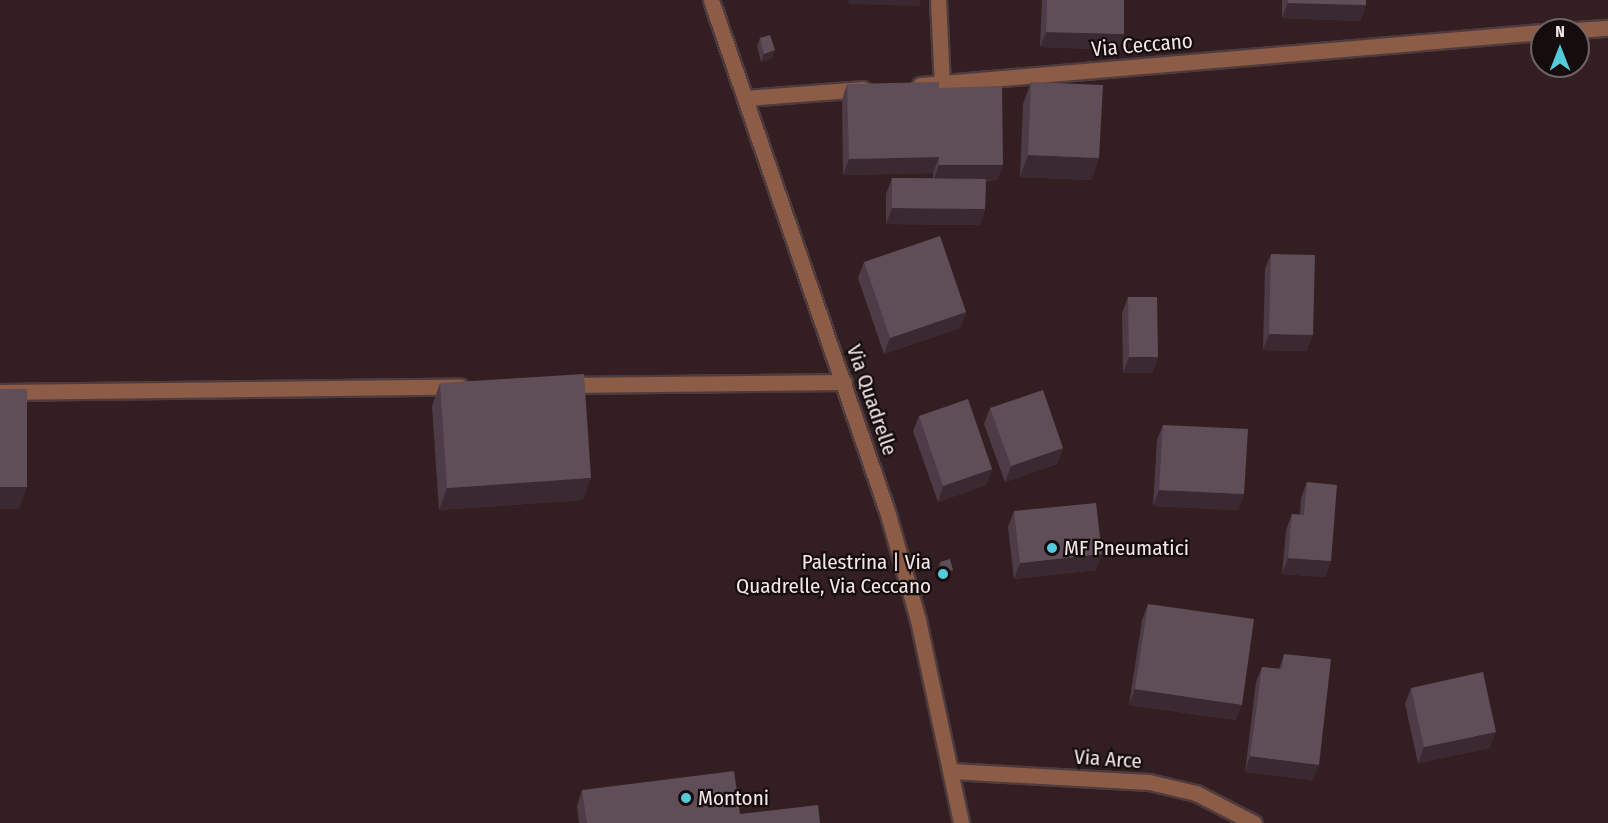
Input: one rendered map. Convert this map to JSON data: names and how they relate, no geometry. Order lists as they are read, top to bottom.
{
  "streets": {
    "street": ["Via Ceccano", "Via Quadrelle", "Via Arce"]
  },
  "crossings": [
    ["Via Quadrelle", "Via Arce"]
  ],
  "places": ["MF Pneumatici", "Palestrina | Via Quadrelle, Via Ceccano", "Montoni"],
  "north": "top"
}
